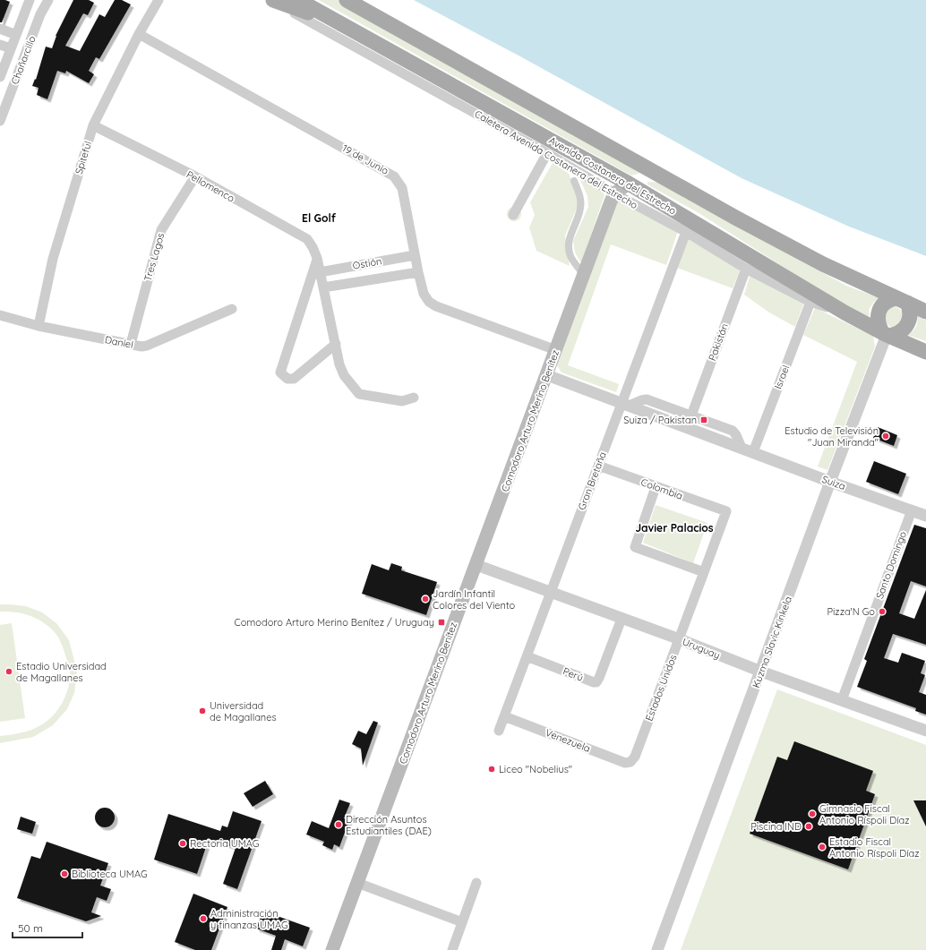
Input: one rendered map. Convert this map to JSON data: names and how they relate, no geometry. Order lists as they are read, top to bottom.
{
  "streets": {
    "main road": ["Avenida Costanera del Estrecho", "Comodoro Arturo Merino Benítez"],
    "street": [
      "Chañarcillo",
      "Spiteful",
      "19 de Junio",
      "Caletera Avenida Costanera del Estrecho",
      "Pellomenco",
      "Tres Lagos",
      "Ostión",
      "Daniel",
      "Pakistán",
      "Israel",
      "Gran Bretaña",
      "Suiza",
      "Colombia",
      "Santo Domingo",
      "Kuzma Slavic Kinkela",
      "Uruguay",
      "Perú",
      "Estados Unidos",
      "Venezuela"
    ]
  },
  "crossings": [
    ["Spiteful", "19 de Junio"],
    ["Spiteful", "Pellomenco"],
    ["Spiteful", "Daniel"],
    ["19 de Junio", "Ostión"],
    ["19 de Junio", "Comodoro Arturo Merino Benítez"],
    ["Caletera Avenida Costanera del Estrecho", "Avenida Costanera del Estrecho"],
    ["Caletera Avenida Costanera del Estrecho", "Pakistán"],
    ["Caletera Avenida Costanera del Estrecho", "Israel"],
    ["Caletera Avenida Costanera del Estrecho", "Comodoro Arturo Merino Benítez"],
    ["Caletera Avenida Costanera del Estrecho", "Gran Bretaña"],
    ["Avenida Costanera del Estrecho", "Kuzma Slavic Kinkela"],
    ["Pellomenco", "Tres Lagos"],
    ["Pellomenco", "Ostión"],
    ["Tres Lagos", "Daniel"],
    ["Israel", "Suiza"],
    ["Comodoro Arturo Merino Benítez", "Suiza"],
    ["Comodoro Arturo Merino Benítez", "Uruguay"],
    ["Gran Bretaña", "Suiza"],
    ["Gran Bretaña", "Colombia"],
    ["Gran Bretaña", "Uruguay"],
    ["Gran Bretaña", "Perú"],
    ["Gran Bretaña", "Venezuela"],
    ["Suiza", "Santo Domingo"],
    ["Suiza", "Kuzma Slavic Kinkela"],
    ["Colombia", "Estados Unidos"],
    ["Santo Domingo", "Uruguay"],
    ["Kuzma Slavic Kinkela", "Uruguay"],
    ["Uruguay", "Perú"],
    ["Uruguay", "Estados Unidos"],
    ["Estados Unidos", "Venezuela"]
  ],
  "districts": ["El Golf", "Javier Palacios"],
  "places": {
    "transit": ["Suiza / Pakistan", "Comodoro Arturo Merino Benítez / Uruguay"],
    "other": [
      "Estudio de Televisión \"Juan Miranda\"",
      "Jardín Infantil Colores del Viento",
      "Pizza'N Go",
      "Estadio Universidad de Magallanes",
      "Universidad de Magallanes",
      "Liceo \"Nobelius\"",
      "Gimnasio Fiscal Antonio Ríspoli Díaz",
      "Dirección Asuntos Estudiantiles (DAE)",
      "Piscina IND",
      "Rectoria UMAG",
      "Estadio Fiscal Antonio Ríspoli Díaz",
      "Biblioteca UMAG",
      "Administración y finanzas UMAG"
    ]
  },
  "scale_bar": "50 m"
}
